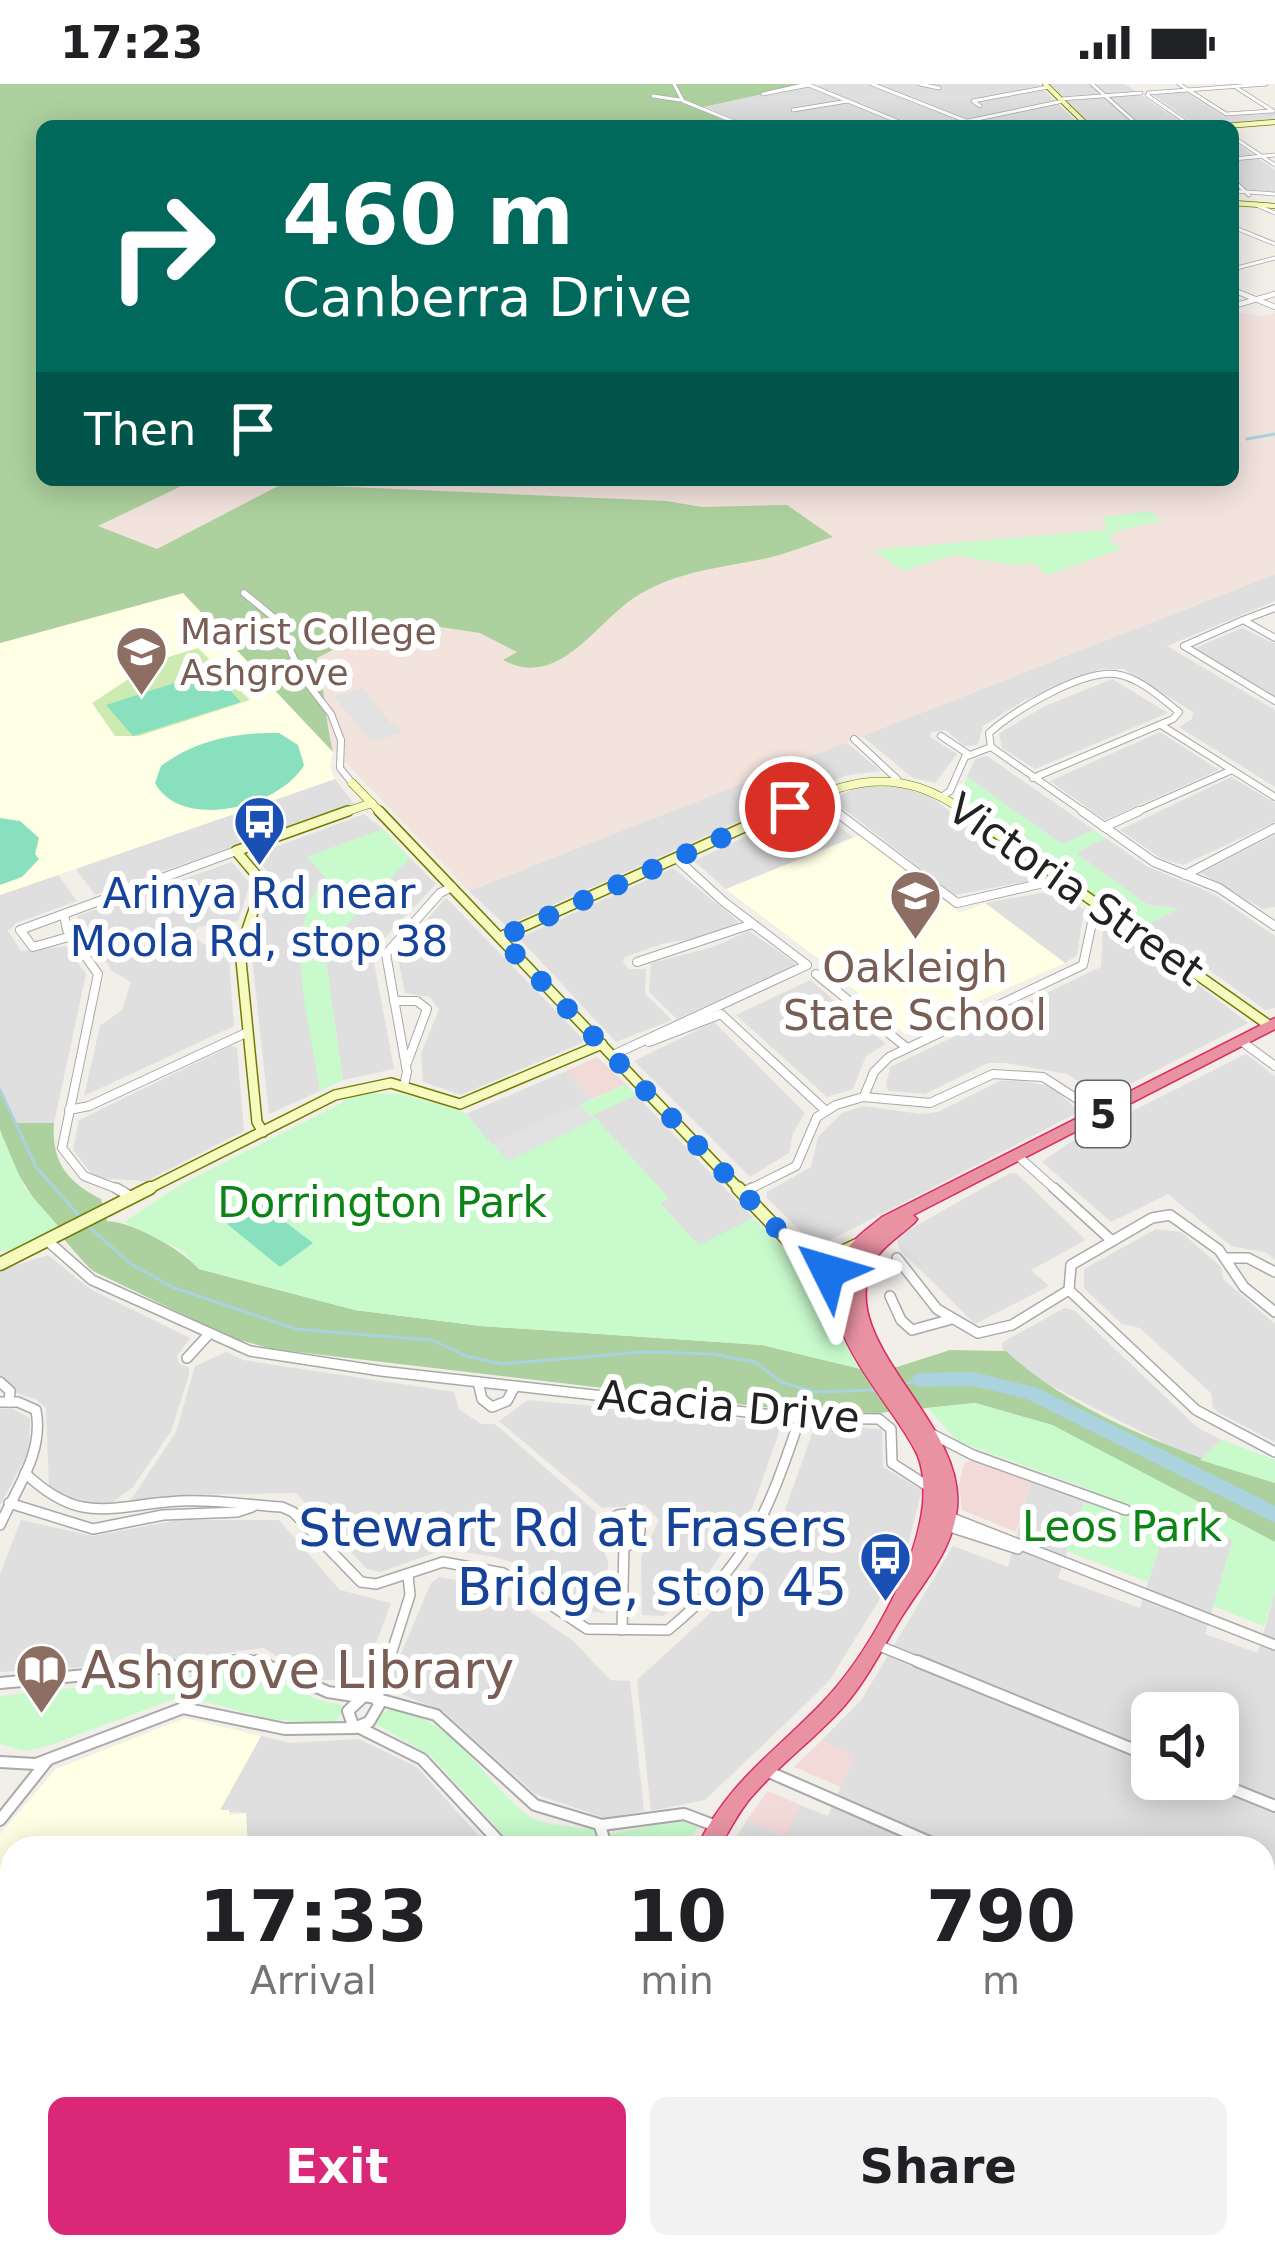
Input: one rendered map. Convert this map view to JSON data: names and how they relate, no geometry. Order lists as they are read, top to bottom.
{
  "streets": {
    "highway": ["5"],
    "street": ["Victoria Street", "Acacia Drive"]
  },
  "crossings": [
    ["Victoria Street", "5"],
    ["5", "Acacia Drive"]
  ],
  "parks": ["Dorrington Park", "Leos Park"],
  "places": {
    "school or university": ["Marist College Ashgrove", "Oakleigh State School"],
    "bus stop": ["Arinya Rd near Moola Rd, stop 38", "Stewart Rd at Frasers Bridge, stop 45"],
    "library": ["Ashgrove Library"]
  },
  "page": {
    "status": "17:23",
    "turn": ["460 m", "Canberra Drive"],
    "then": "Then",
    "eta": [
      "17:33",
      "Arrival",
      "10",
      "min",
      "790",
      "m"
    ],
    "buttons": ["Exit", "Share"]
  }
}
